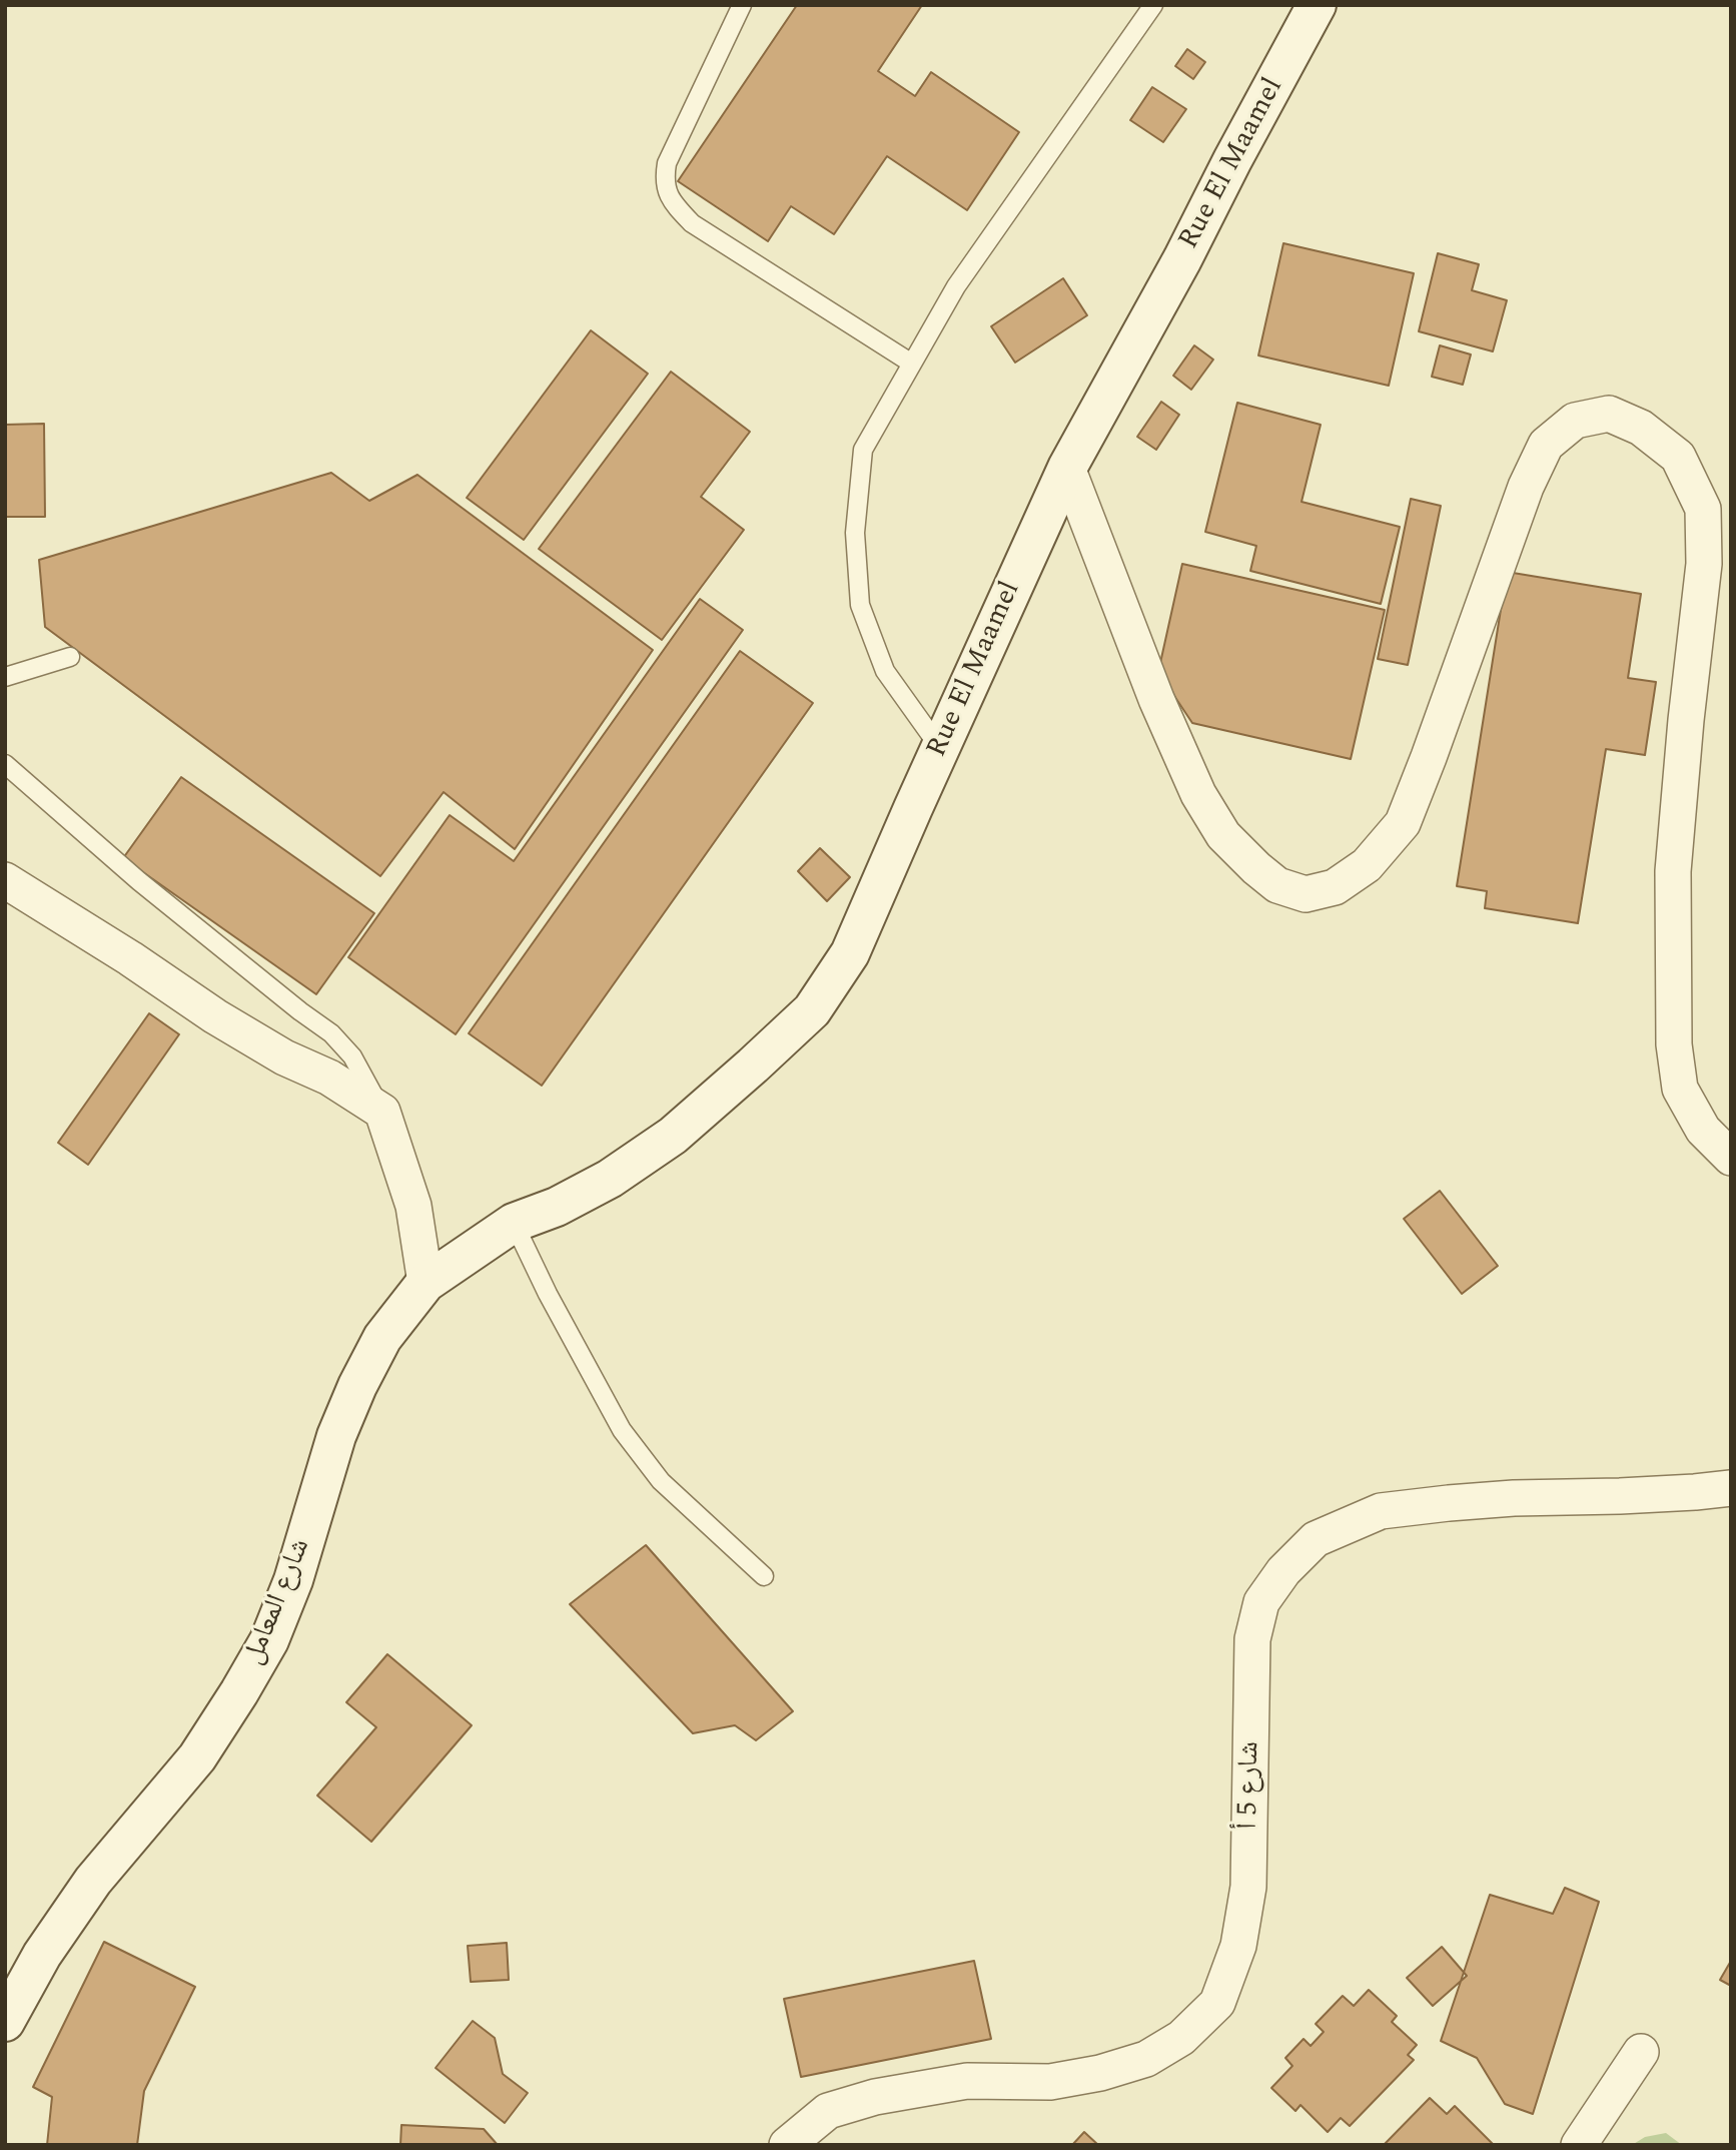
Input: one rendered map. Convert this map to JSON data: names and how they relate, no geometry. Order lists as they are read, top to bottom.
{
  "streets": {
    "street": ["Rue El Maamel", "شارع المعامل", "شارع 5 أ"]
  },
  "crossings": [
    ["Rue El Maamel", "شارع المعامل"]
  ]
}
